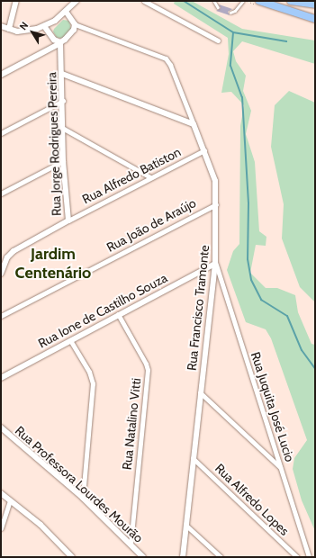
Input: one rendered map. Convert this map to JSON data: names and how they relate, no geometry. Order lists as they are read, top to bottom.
{
  "streets": {
    "street": [
      "Rua Jorge Rodrigues Pereira",
      "Rua Alfredo Batiston",
      "Rua João de Araújo",
      "Rua Francisco Tramonte",
      "Rua Ione de Castilho Souza",
      "Rua Juquita José Lucio",
      "Rua Natalino Vitti",
      "Rua Professora Lourdes Mourão",
      "Rua Alfredo Lopes"
    ]
  },
  "crossings": [
    ["Rua Jorge Rodrigues Pereira", "Rua Alfredo Batiston"],
    ["Rua Alfredo Batiston", "Rua Francisco Tramonte"],
    ["Rua João de Araújo", "Rua Francisco Tramonte"],
    ["Rua Francisco Tramonte", "Rua Ione de Castilho Souza"],
    ["Rua Francisco Tramonte", "Rua Juquita José Lucio"],
    ["Rua Francisco Tramonte", "Rua Alfredo Lopes"],
    ["Rua Ione de Castilho Souza", "Rua Juquita José Lucio"],
    ["Rua Ione de Castilho Souza", "Rua Natalino Vitti"],
    ["Rua Natalino Vitti", "Rua Professora Lourdes Mourão"]
  ],
  "districts": ["Jardim Centenário"],
  "north": "top left"
}
